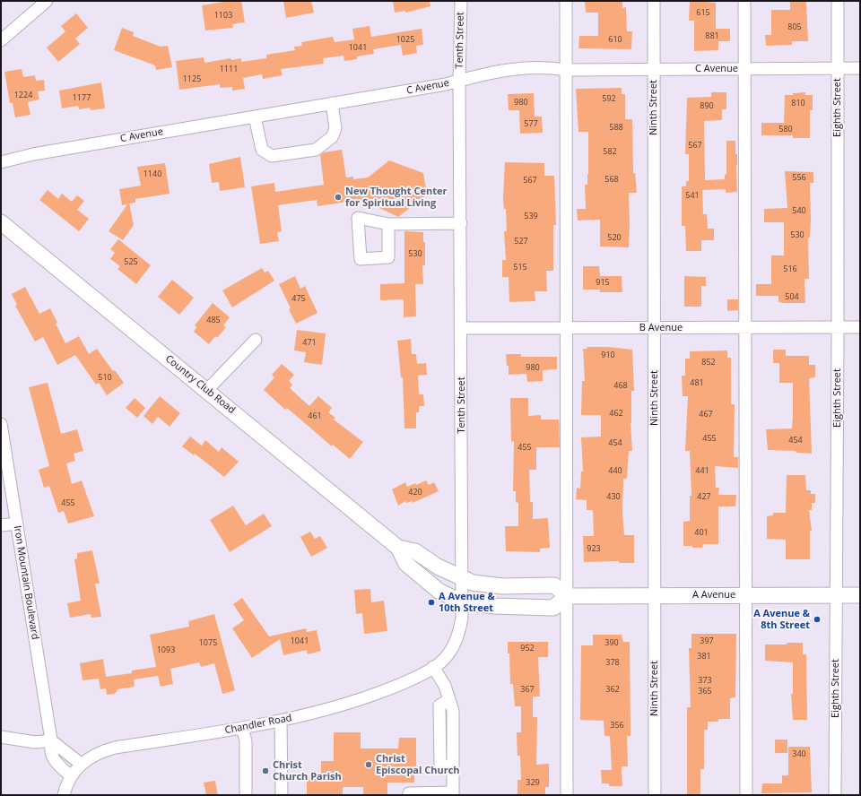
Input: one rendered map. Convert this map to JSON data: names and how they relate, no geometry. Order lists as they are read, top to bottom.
{
  "streets": {
    "main road": ["Country Club Road", "A Avenue"],
    "street": [
      "Tenth Street",
      "C Avenue",
      "Ninth Street",
      "Eighth Street",
      "B Avenue",
      "Iron Mountain Boulevard",
      "Chandler Road"
    ]
  },
  "crossings": [
    ["Tenth Street", "C Avenue"],
    ["Tenth Street", "B Avenue"],
    ["Tenth Street", "Country Club Road"],
    ["Tenth Street", "Chandler Road"],
    ["C Avenue", "Ninth Street"],
    ["C Avenue", "Eighth Street"],
    ["Ninth Street", "B Avenue"],
    ["Ninth Street", "A Avenue"],
    ["Eighth Street", "B Avenue"],
    ["Eighth Street", "A Avenue"]
  ],
  "places": [
    "New Thought Center for Spiritual Living",
    "A Avenue & 10th Street",
    "A Avenue & 8th Street",
    "Christ Episcopal Church",
    "Christ Church Parish"
  ],
  "house_numbers": [
    "615",
    "1103",
    "805",
    "881",
    "1025",
    "610",
    "1041",
    "1111",
    "1125",
    "1224",
    "1177",
    "592",
    "980",
    "810",
    "890",
    "577",
    "588",
    "580",
    "567",
    "582",
    "1140",
    "556",
    "568",
    "567",
    "541",
    "540",
    "539",
    "530",
    "520",
    "527",
    "530",
    "525",
    "515",
    "516",
    "915",
    "504",
    "475",
    "485",
    "471",
    "910",
    "852",
    "980",
    "510",
    "481",
    "468",
    "462",
    "467",
    "461",
    "455",
    "454",
    "454",
    "455",
    "440",
    "441",
    "420",
    "430",
    "427",
    "455",
    "401",
    "923",
    "1041",
    "397",
    "1075",
    "390",
    "952",
    "1093",
    "381",
    "378",
    "373",
    "367",
    "362",
    "365",
    "356",
    "340",
    "329"
  ]
}
